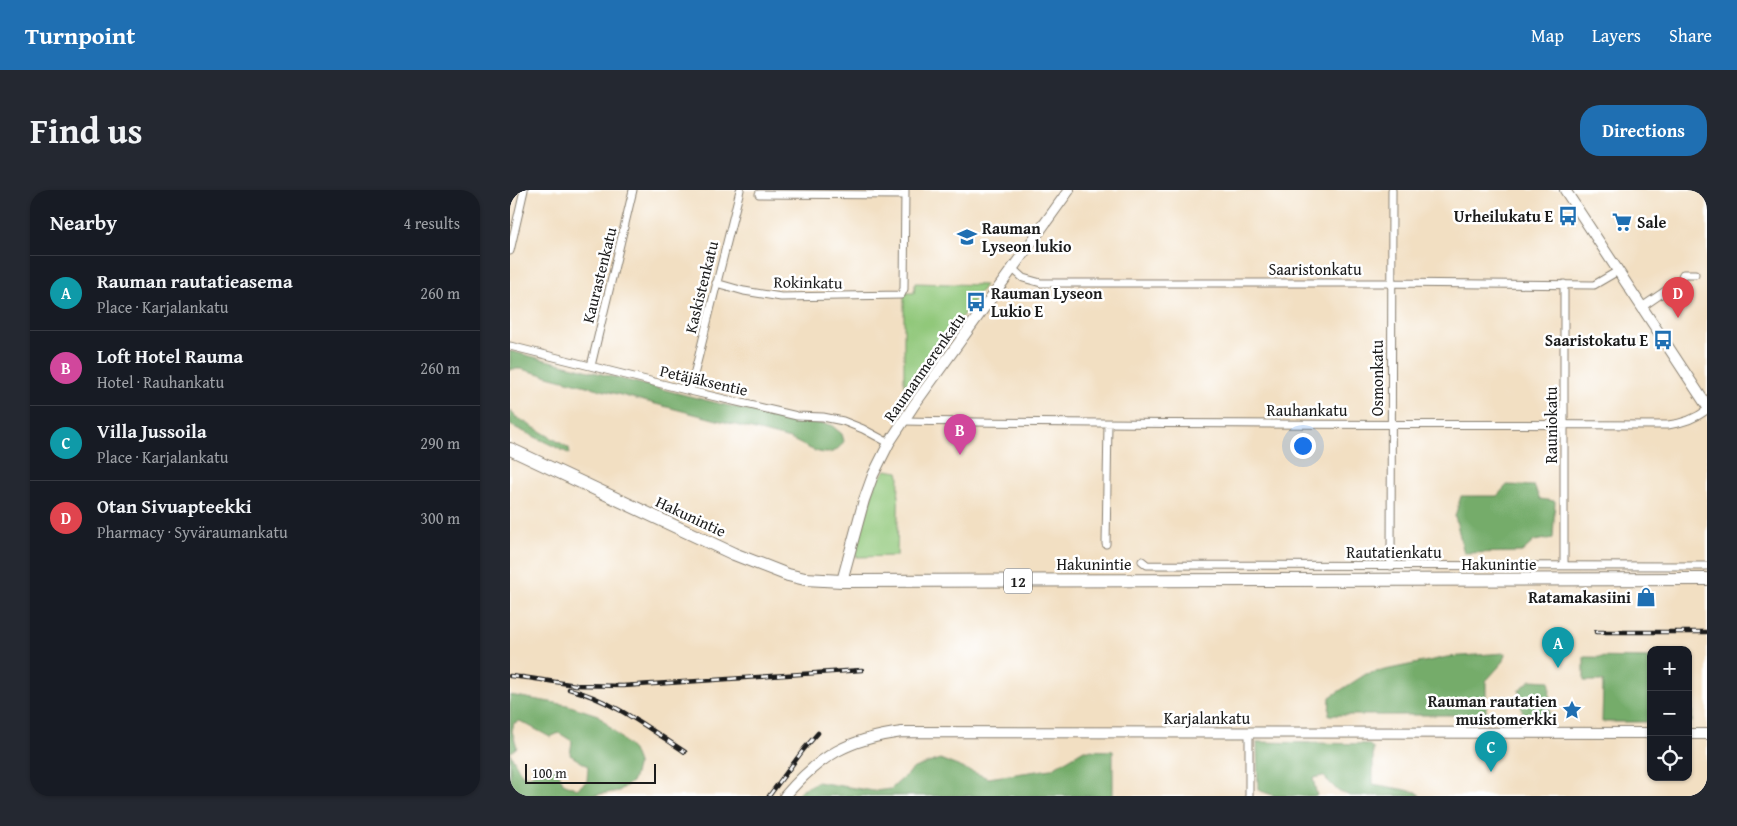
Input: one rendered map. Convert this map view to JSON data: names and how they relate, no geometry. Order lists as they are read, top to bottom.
{
  "streets": {
    "highway": ["Hakunintie", "12"],
    "main road": ["Raumanmerenkatu", "Karjalankatu"],
    "street": [
      "Saaristonkatu",
      "Kaurastenkatu",
      "Rokinkatu",
      "Kaskistenkatu",
      "Osmonkatu",
      "Petäjäksentie",
      "Rauhankatu",
      "Rauniokatu",
      "Rautatienkatu"
    ]
  },
  "crossings": [
    ["Saaristonkatu", "Raumanmerenkatu"],
    ["Saaristonkatu", "Osmonkatu"],
    ["Saaristonkatu", "Rauniokatu"],
    ["Kaurastenkatu", "Petäjäksentie"],
    ["Rokinkatu", "Kaskistenkatu"],
    ["Kaskistenkatu", "Petäjäksentie"],
    ["Raumanmerenkatu", "Petäjäksentie"],
    ["Raumanmerenkatu", "Rauhankatu"],
    ["Raumanmerenkatu", "Hakunintie"],
    ["Osmonkatu", "Rauhankatu"],
    ["Osmonkatu", "Rautatienkatu"],
    ["Rauhankatu", "Rauniokatu"],
    ["Rauniokatu", "Rautatienkatu"]
  ],
  "places": {
    "bus stop": ["Urheilukatu E", "Rauman Lyseon Lukio E", "Saaristokatu E"],
    "supermarket": ["Sale"],
    "school or university": ["Rauman Lyseon lukio"],
    "shop": ["Ratamakasiini"],
    "place": ["Rauman rautatien muistomerkki"]
  },
  "scale_bar": "100 m",
  "page": {
    "header": "Turnpoint",
    "nav": ["Map", "Layers", "Share"],
    "title": "Find us",
    "buttons": "Directions",
    "heading": ["Nearby", "4 results"],
    "list": [
      {
        "mark": "A",
        "name": "Rauman rautatieasema",
        "note": "Place · Karjalankatu",
        "value": "260 m"
      },
      {
        "mark": "B",
        "name": "Loft Hotel Rauma",
        "note": "Hotel · Rauhankatu",
        "value": "260 m"
      },
      {
        "mark": "C",
        "name": "Villa Jussoila",
        "note": "Place · Karjalankatu",
        "value": "290 m"
      },
      {
        "mark": "D",
        "name": "Otan Sivuapteekki",
        "note": "Pharmacy · Syväraumankatu",
        "value": "300 m"
      }
    ],
    "pins": [
      "D",
      "B",
      "A",
      "C"
    ],
    "map_buttons": ["+", "−"],
    "scale": "100 m"
  }
}
